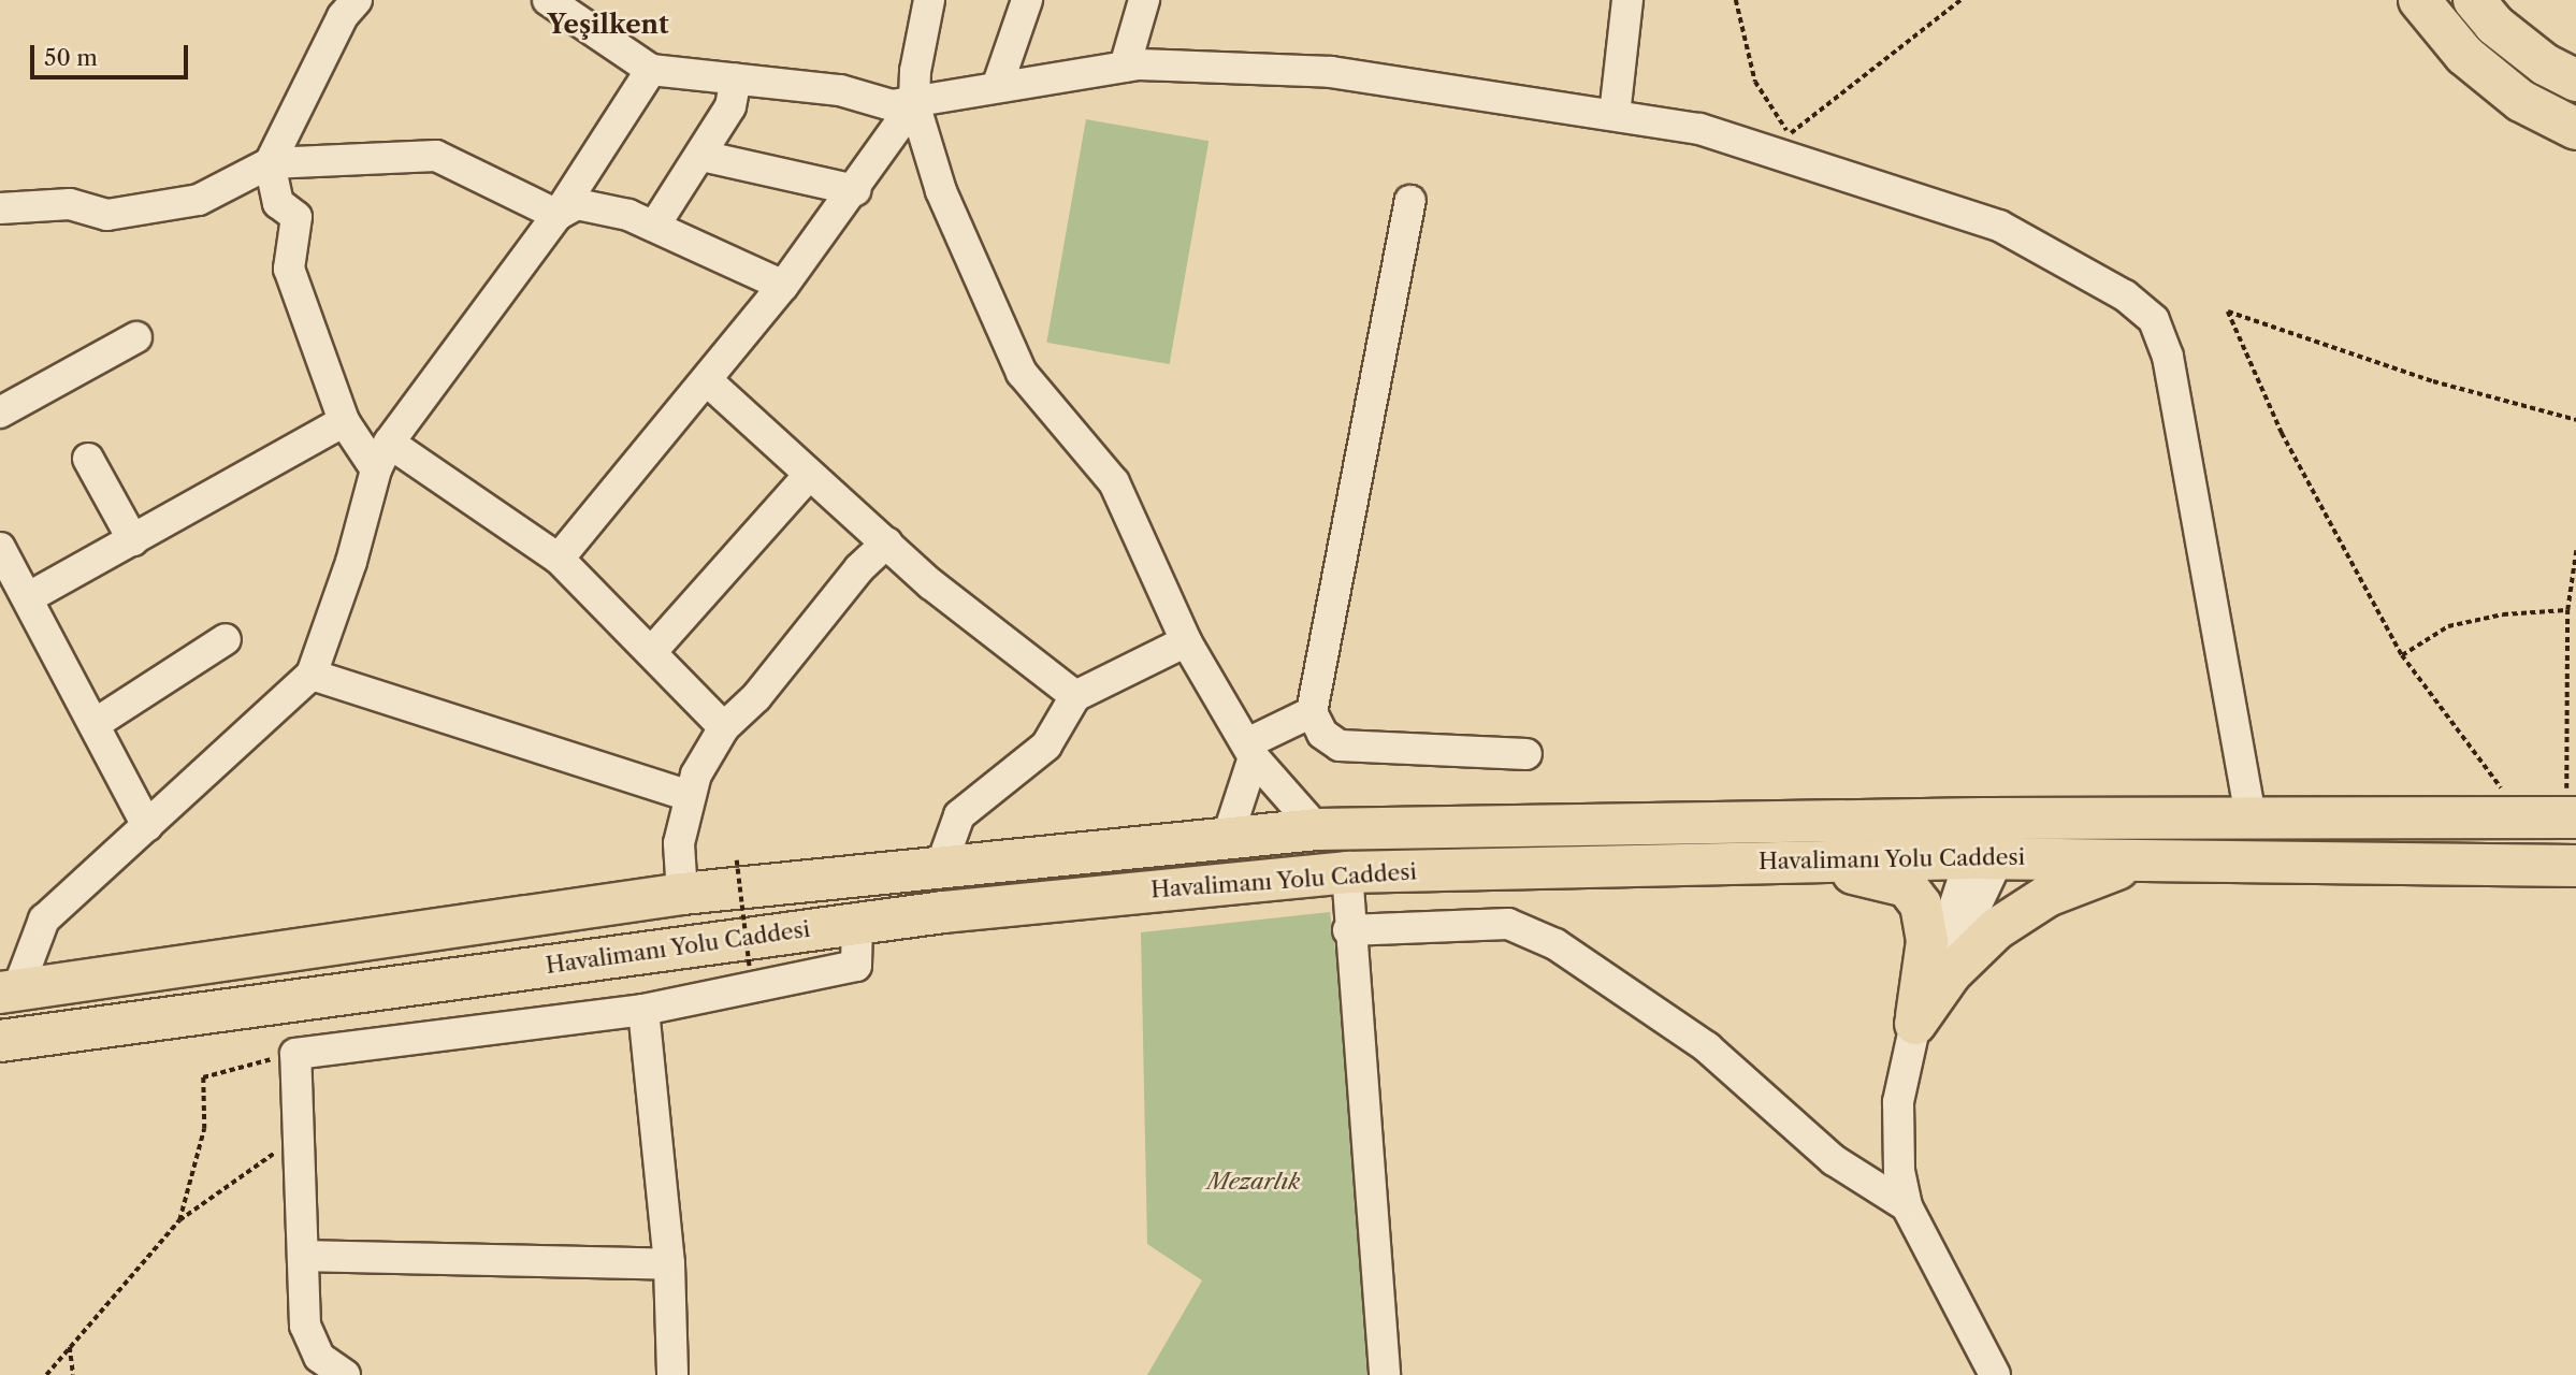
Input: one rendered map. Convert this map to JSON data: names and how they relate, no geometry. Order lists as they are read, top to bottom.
{
  "streets": {
    "highway": ["Havalimanı Yolu Caddesi"]
  },
  "districts": ["Yeşilkent"],
  "parks": ["Mezarlık"],
  "scale_bar": "50 m"
}
